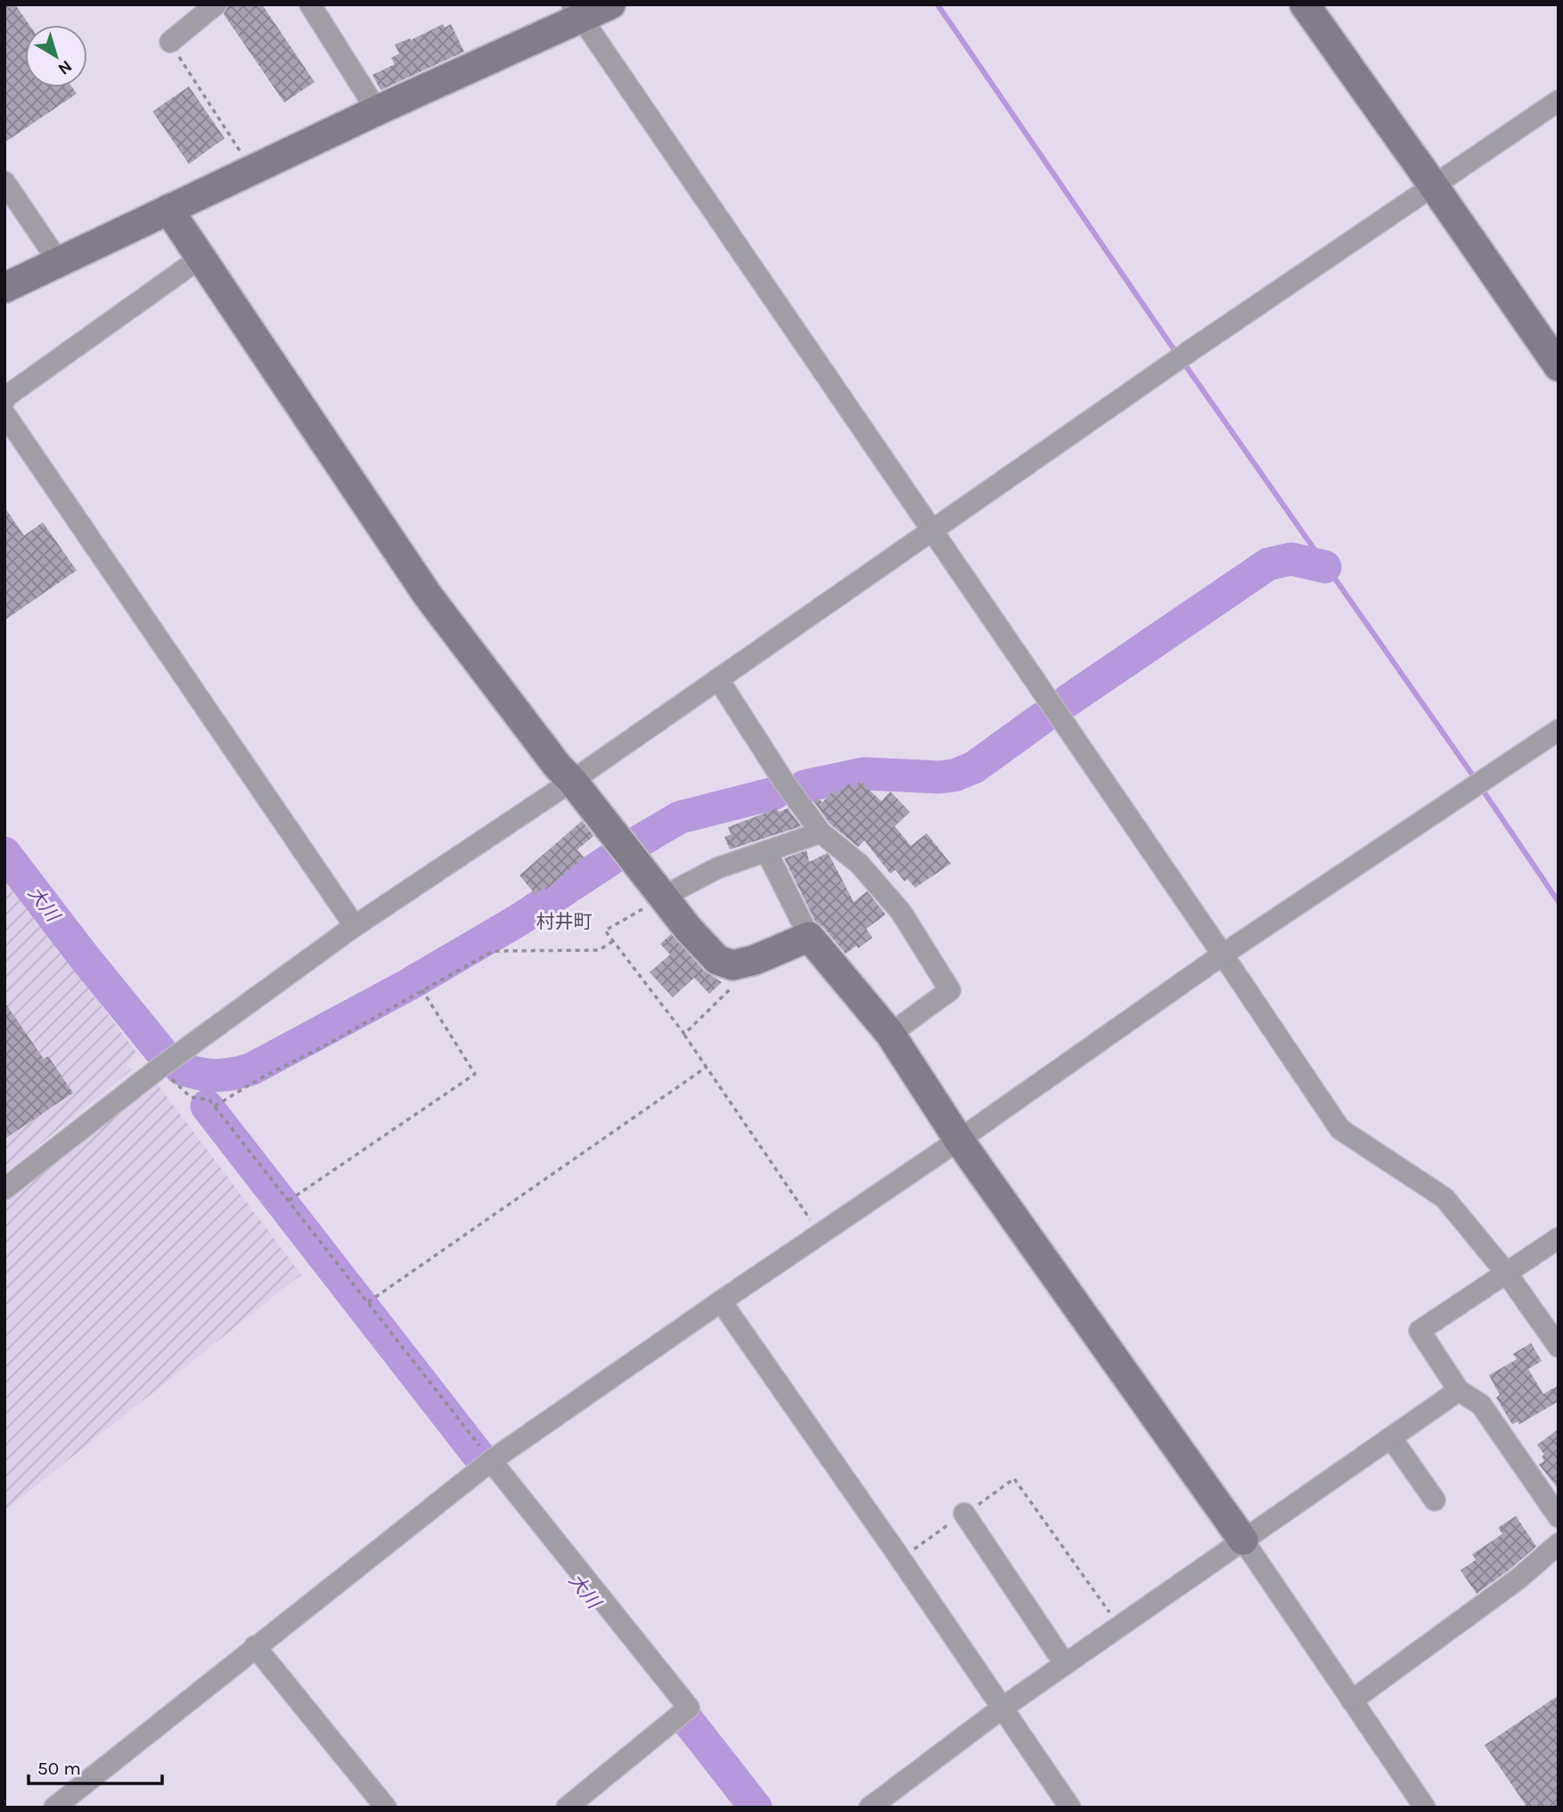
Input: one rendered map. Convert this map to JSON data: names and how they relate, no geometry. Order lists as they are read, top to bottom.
{
  "districts": ["村井町"],
  "water": ["大川"],
  "scale_bar": "50 m",
  "north": "bottom right"
}
